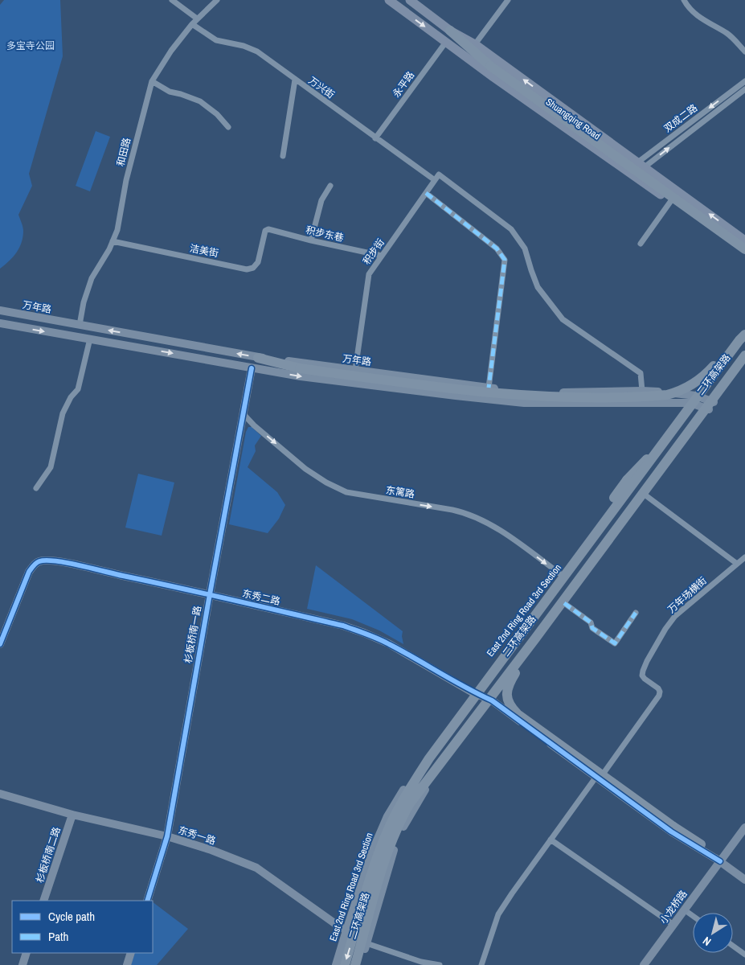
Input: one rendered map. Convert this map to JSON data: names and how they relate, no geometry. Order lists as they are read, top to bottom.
{
  "streets": {
    "highway": ["二环高架路"],
    "main road": [
      "Shuangqing Road",
      "万年路",
      "东秀二路",
      "East 2nd Ring Road 3rd Section",
      "杉板桥南一路",
      "东秀一路",
      "杉板桥南二路",
      "小龙桥路"
    ],
    "street": [
      "永平路",
      "万兴街",
      "双成二路",
      "和田路",
      "积步东巷",
      "洁美街",
      "积步街",
      "东篱路",
      "万年场横街"
    ]
  },
  "crossings": [
    ["永平路", "万兴街"],
    ["永平路", "Shuangqing Road"],
    ["万兴街", "和田路"],
    ["万兴街", "积步街"],
    ["双成二路", "Shuangqing Road"],
    ["和田路", "洁美街"],
    ["和田路", "万年路"],
    ["积步东巷", "洁美街"],
    ["积步东巷", "积步街"],
    ["积步街", "万年路"],
    ["万年路", "East 2nd Ring Road 3rd Section"],
    ["二环高架路", "东秀二路"],
    ["二环高架路", "East 2nd Ring Road 3rd Section"],
    ["东篱路", "East 2nd Ring Road 3rd Section"],
    ["东篱路", "杉板桥南一路"],
    ["东秀二路", "East 2nd Ring Road 3rd Section"],
    ["东秀二路", "杉板桥南一路"],
    ["东秀二路", "小龙桥路"],
    ["East 2nd Ring Road 3rd Section", "东秀一路"],
    ["杉板桥南一路", "东秀一路"],
    ["东秀一路", "杉板桥南二路"]
  ],
  "one_way": ["东篱路"],
  "parks": ["多宝寺公园"],
  "legend": ["Cycle path", "Path"],
  "north": "bottom left"
}
